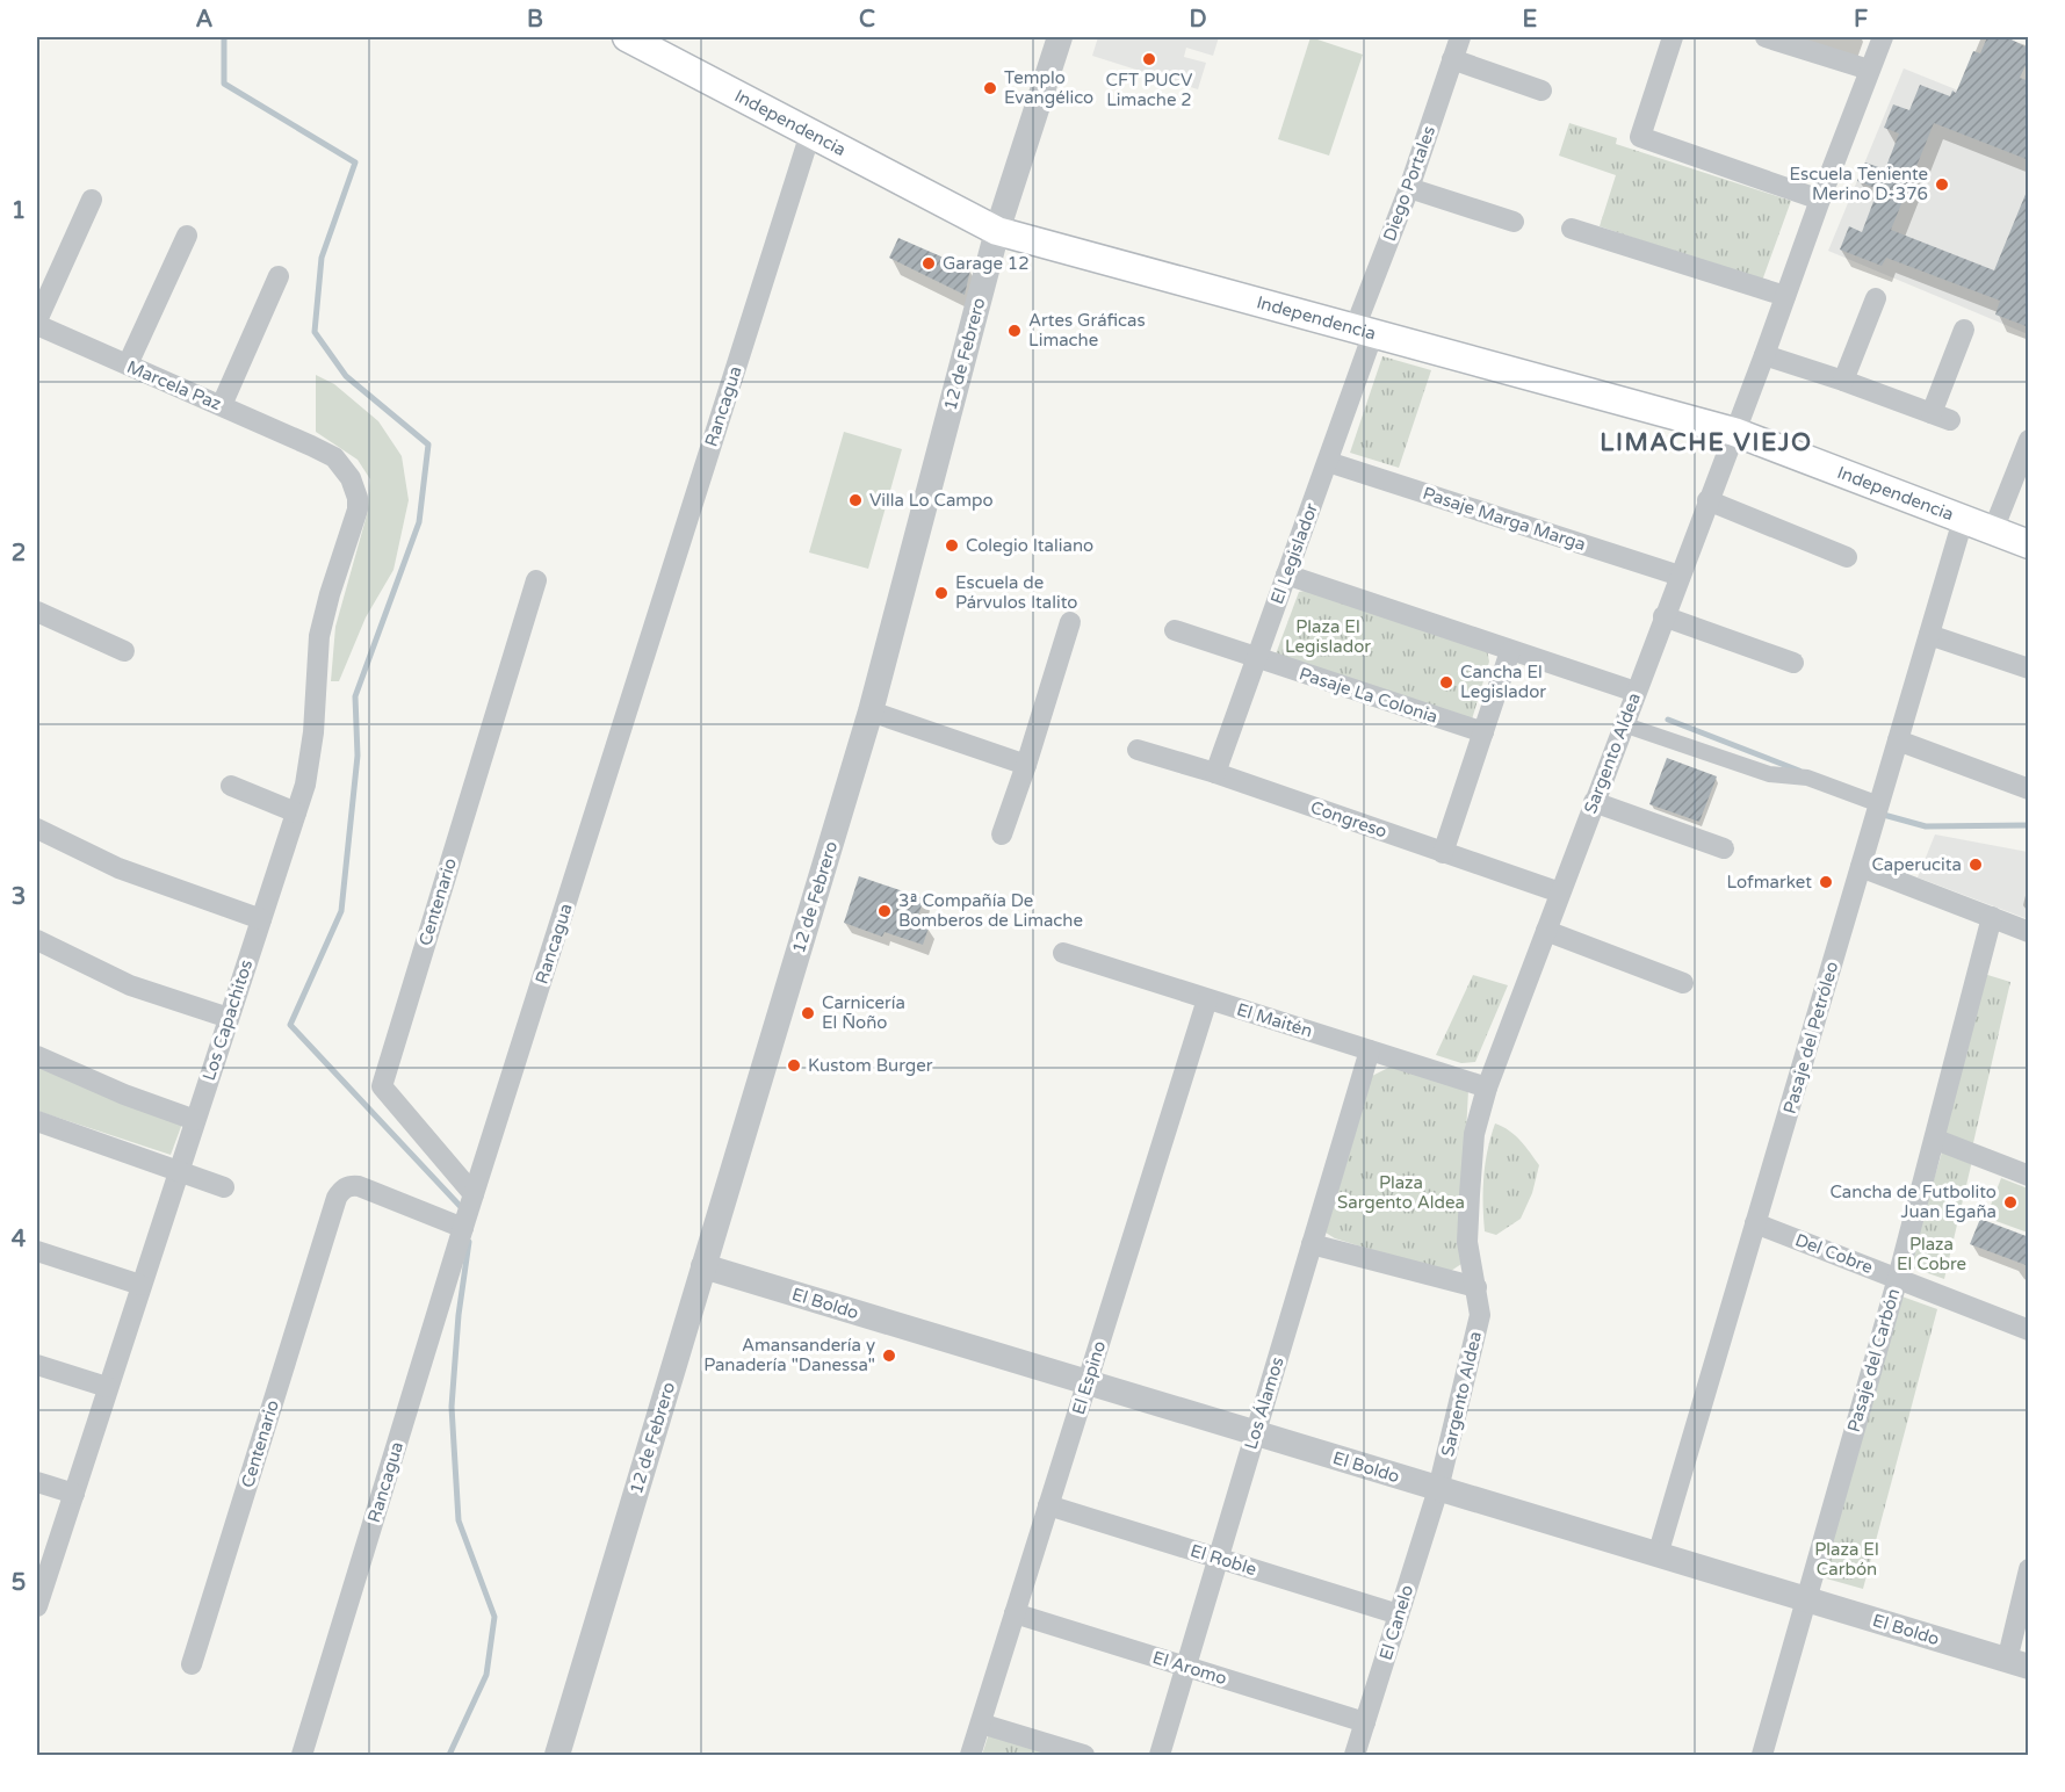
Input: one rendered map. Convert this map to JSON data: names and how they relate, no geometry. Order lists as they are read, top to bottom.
{
  "streets": {
    "main road": ["Independencia"],
    "street": [
      "Diego Portales",
      "12 de Febrero",
      "Marcela Paz",
      "Rancagua",
      "Pasaje Marga Marga",
      "El Legislador",
      "Pasaje La Colonia",
      "Sargento Aldea",
      "Congreso",
      "Centenario",
      "Los Capachitos",
      "El Maitén",
      "Pasaje del Petróleo",
      "Del Cobre",
      "El Boldo",
      "Pasaje del Carbón",
      "El Espino",
      "Los Álamos",
      "El Roble",
      "El Canelo",
      "El Aromo"
    ]
  },
  "crossings": [
    ["Independencia", "Diego Portales"],
    ["Independencia", "12 de Febrero"],
    ["Independencia", "Rancagua"],
    ["Independencia", "El Legislador"],
    ["Independencia", "Sargento Aldea"],
    ["Independencia", "Pasaje del Petróleo"],
    ["Diego Portales", "El Legislador"],
    ["12 de Febrero", "El Boldo"],
    ["Marcela Paz", "Los Capachitos"],
    ["Rancagua", "Centenario"],
    ["Pasaje Marga Marga", "El Legislador"],
    ["Pasaje Marga Marga", "Sargento Aldea"],
    ["El Legislador", "Pasaje La Colonia"],
    ["El Legislador", "Congreso"],
    ["Sargento Aldea", "Congreso"],
    ["Sargento Aldea", "El Maitén"],
    ["Sargento Aldea", "El Boldo"],
    ["Sargento Aldea", "El Canelo"],
    ["El Maitén", "El Espino"],
    ["El Maitén", "Los Álamos"],
    ["Pasaje del Petróleo", "Del Cobre"],
    ["Pasaje del Petróleo", "El Boldo"],
    ["Del Cobre", "Pasaje del Carbón"],
    ["El Boldo", "Pasaje del Carbón"],
    ["El Boldo", "El Espino"],
    ["El Boldo", "Los Álamos"],
    ["El Boldo", "El Canelo"],
    ["El Espino", "El Roble"],
    ["El Espino", "El Aromo"],
    ["Los Álamos", "El Roble"],
    ["Los Álamos", "El Aromo"],
    ["El Roble", "El Canelo"],
    ["El Canelo", "El Aromo"]
  ],
  "districts": ["LIMACHE VIEJO"],
  "parks": [
    "Plaza El Legislador",
    "Plaza Sargento Aldea",
    "Plaza El Cobre",
    "Plaza El Carbón"
  ],
  "places": [
    "CFT PUCV Limache 2",
    "Templo Evangélico",
    "Escuela Teniente Merino D-376",
    "Garage 12",
    "Artes Gráficas Limache",
    "Villa Lo Campo",
    "Colegio Italiano",
    "Escuela de Párvulos Italito",
    "Cancha El Legislador",
    "Caperucita",
    "Lofmarket",
    "3ª Compañía De Bomberos de Limache",
    "Carnicería El Ñoño",
    "Kustom Burger",
    "Cancha de Futbolito Juan Egaña",
    "Amansandería y Panadería \"Danessa\""
  ],
  "grid": {
    "columns": [
      "A",
      "B",
      "C",
      "D",
      "E",
      "F"
    ],
    "rows": [
      "1",
      "2",
      "3",
      "4",
      "5"
    ]
  }
}
